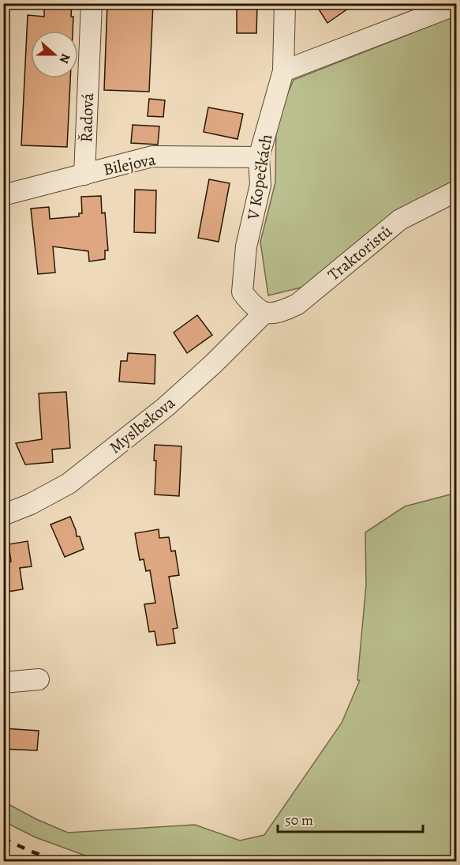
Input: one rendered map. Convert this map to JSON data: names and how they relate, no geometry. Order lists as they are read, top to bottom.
{
  "streets": {
    "street": [
      "Řadová",
      "Bilejova",
      "V Kopečkách",
      "Traktoristů",
      "Myslbekova"
    ]
  },
  "crossings": [
    ["Řadová", "Bilejova"],
    ["Bilejova", "V Kopečkách"],
    ["V Kopečkách", "Traktoristů"],
    ["V Kopečkách", "Myslbekova"],
    ["Traktoristů", "Myslbekova"]
  ],
  "scale_bar": "50 m",
  "north": "right"
}
